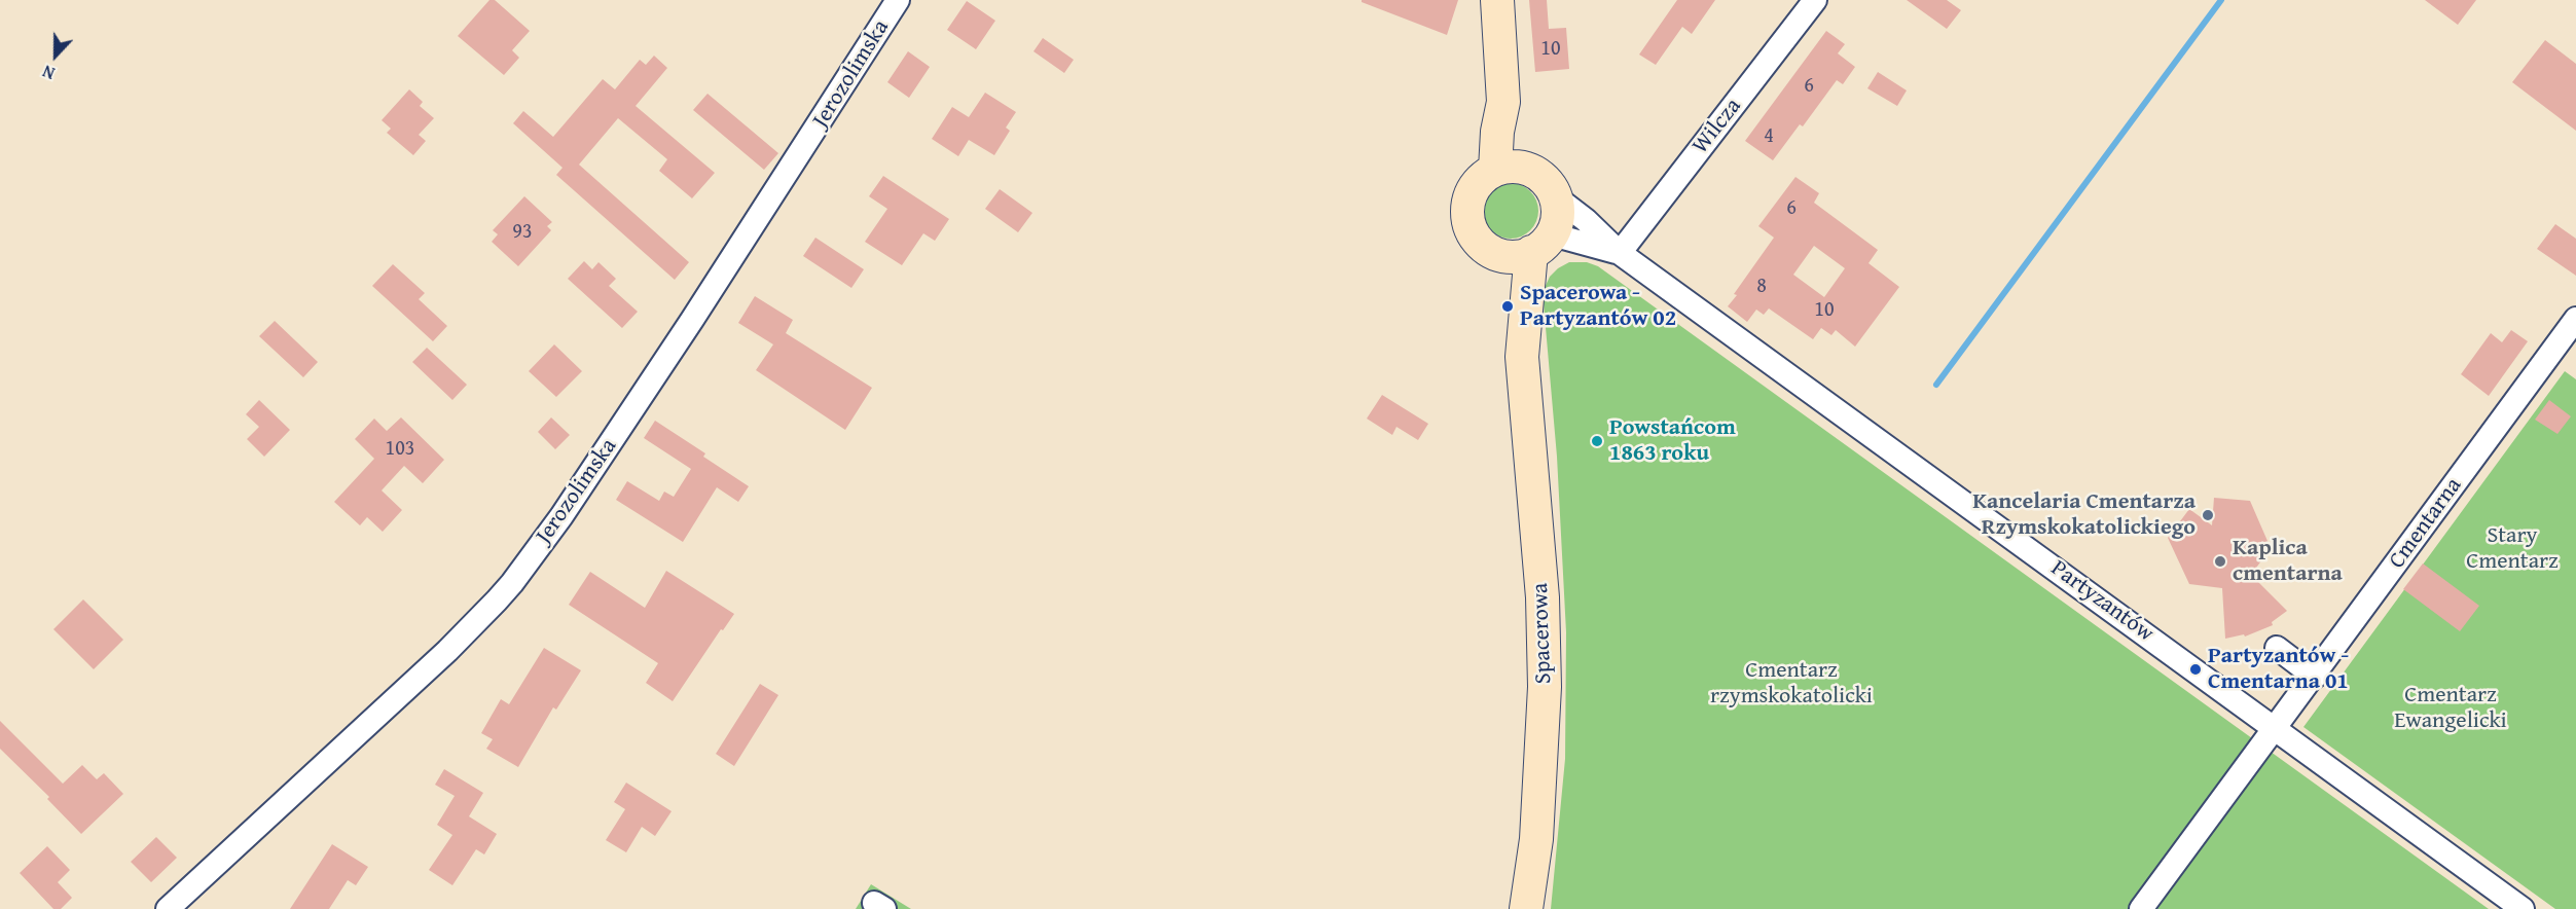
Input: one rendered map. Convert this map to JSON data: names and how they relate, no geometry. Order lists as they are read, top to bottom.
{
  "streets": {
    "street": [
      "Jerozolimska",
      "Wilcza",
      "Cmentarna",
      "Partyzantów",
      "Spacerowa"
    ]
  },
  "crossings": [
    ["Wilcza", "Partyzantów"],
    ["Cmentarna", "Partyzantów"],
    ["Partyzantów", "Spacerowa"]
  ],
  "parks": ["Stary Cmentarz", "Cmentarz rzymskokatolicki", "Cmentarz Ewangelicki"],
  "places": [
    "Spacerowa - Partyzantów 02",
    "Powstańcom 1863 roku",
    "Kancelaria Cmentarza Rzymskokatolickiego",
    "Kaplica cmentarna",
    "Partyzantów - Cmentarna 01"
  ],
  "house_numbers": [
    "10",
    "6",
    "4",
    "6",
    "93",
    "8",
    "10",
    "103"
  ],
  "north": "bottom"
}
